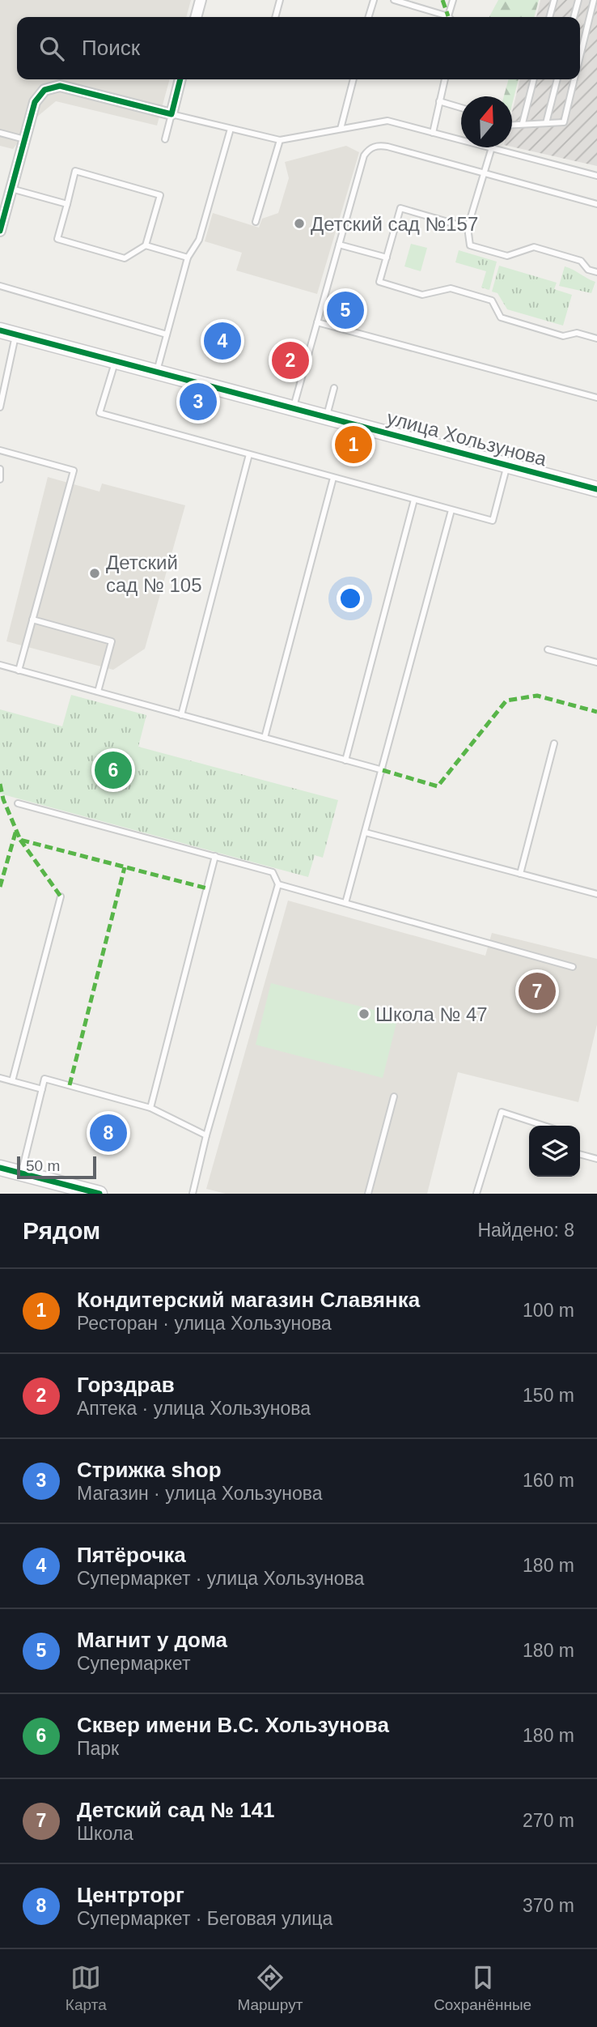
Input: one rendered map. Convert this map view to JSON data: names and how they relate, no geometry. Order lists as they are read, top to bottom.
{
  "streets": {
    "street": ["улица Хользунова"]
  },
  "places": ["Детский сад №157", "Детский сад № 105", "Школа № 47"],
  "scale_bar": "50 m",
  "north": "top",
  "page": {
    "search": "Поиск",
    "pins": [
      "5",
      "4",
      "2",
      "3",
      "1",
      "6",
      "7",
      "8"
    ],
    "scale": "50 m",
    "heading": ["Рядом", "Найдено: 8"],
    "list": [
      {
        "mark": "1",
        "name": "Кондитерский магазин Славянка",
        "note": "Ресторан · улица Хользунова",
        "value": "100 m"
      },
      {
        "mark": "2",
        "name": "Горздрав",
        "note": "Аптека · улица Хользунова",
        "value": "150 m"
      },
      {
        "mark": "3",
        "name": "Стрижка shop",
        "note": "Магазин · улица Хользунова",
        "value": "160 m"
      },
      {
        "mark": "4",
        "name": "Пятёрочка",
        "note": "Супермаркет · улица Хользунова",
        "value": "180 m"
      },
      {
        "mark": "5",
        "name": "Магнит у дома",
        "note": "Супермаркет",
        "value": "180 m"
      },
      {
        "mark": "6",
        "name": "Сквер имени В.С. Хользунова",
        "note": "Парк",
        "value": "180 m"
      },
      {
        "mark": "7",
        "name": "Детский сад № 141",
        "note": "Школа",
        "value": "270 m"
      },
      {
        "mark": "8",
        "name": "Центрторг",
        "note": "Супермаркет · Беговая улица",
        "value": "370 m"
      }
    ],
    "nav": ["Карта", "Маршрут", "Сохранённые"]
  }
}
